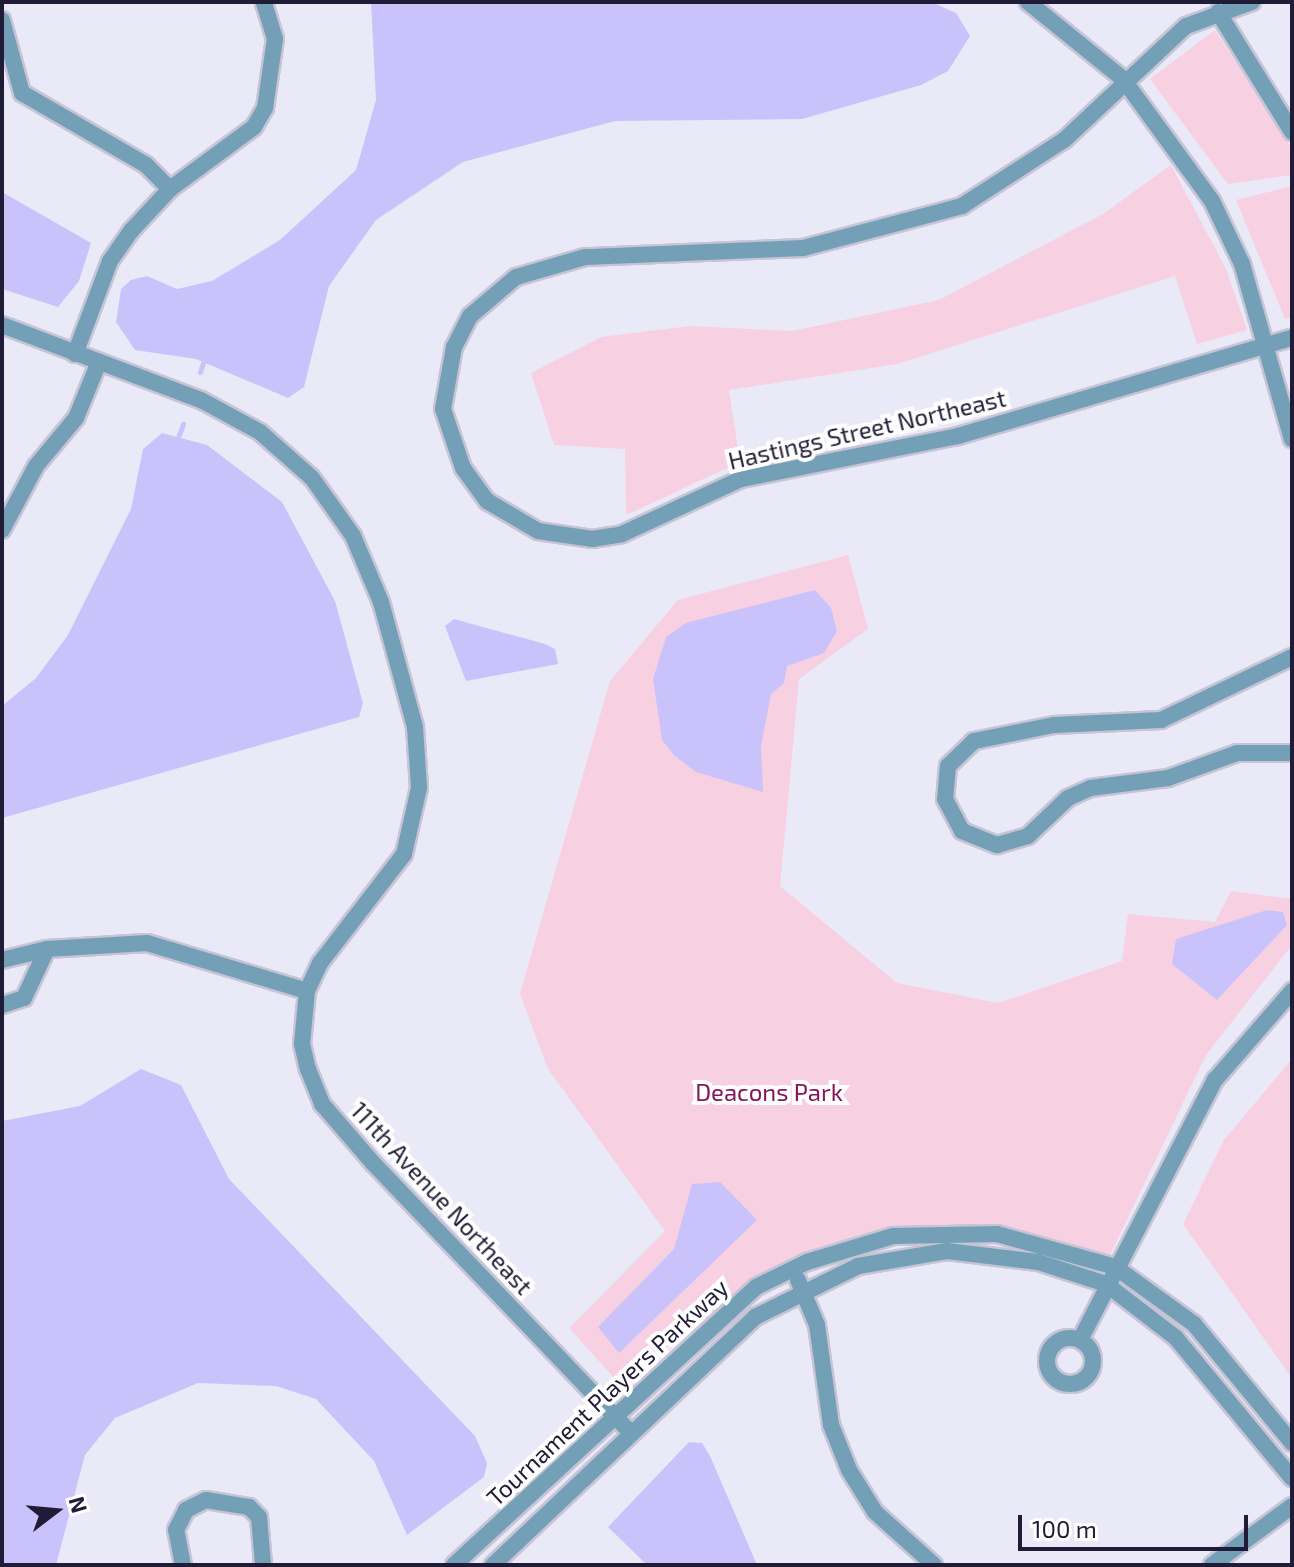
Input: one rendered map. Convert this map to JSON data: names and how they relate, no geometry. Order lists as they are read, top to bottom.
{
  "streets": {
    "street": ["Hastings Street Northeast", "111th Avenue Northeast", "Tournament Players Parkway"]
  },
  "crossings": [
    ["111th Avenue Northeast", "Tournament Players Parkway"]
  ],
  "parks": ["Deacons Park"],
  "scale_bar": "100 m",
  "north": "right"
}
